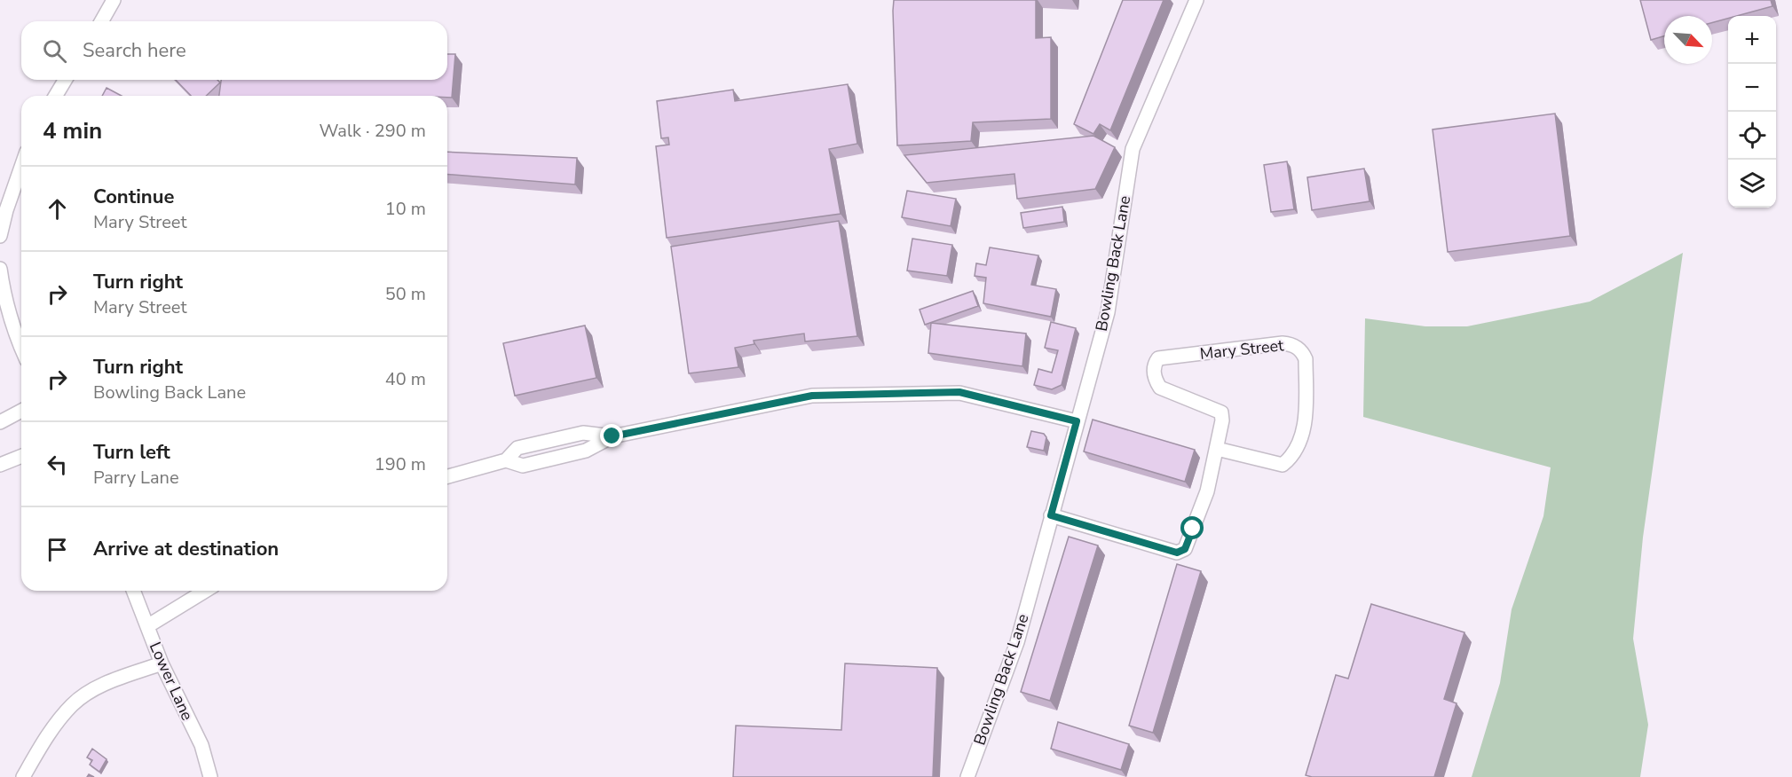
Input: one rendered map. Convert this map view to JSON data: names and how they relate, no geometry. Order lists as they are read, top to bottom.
{
  "streets": {
    "street": ["Bowling Back Lane", "Mary Street", "Lower Lane"]
  },
  "crossings": [
    ["Bowling Back Lane", "Mary Street"]
  ],
  "north": "bottom right",
  "page": {
    "map_buttons": ["+", "−"],
    "search": "Search here",
    "heading": ["4 min", "Walk · 290 m"],
    "list": [
      ["Continue", "Mary Street", "10 m"],
      ["Turn right", "Mary Street", "50 m"],
      ["Turn right", "Bowling Back Lane", "40 m"],
      ["Turn left", "Parry Lane", "190 m"],
      "Arrive at destination"
    ]
  }
}
